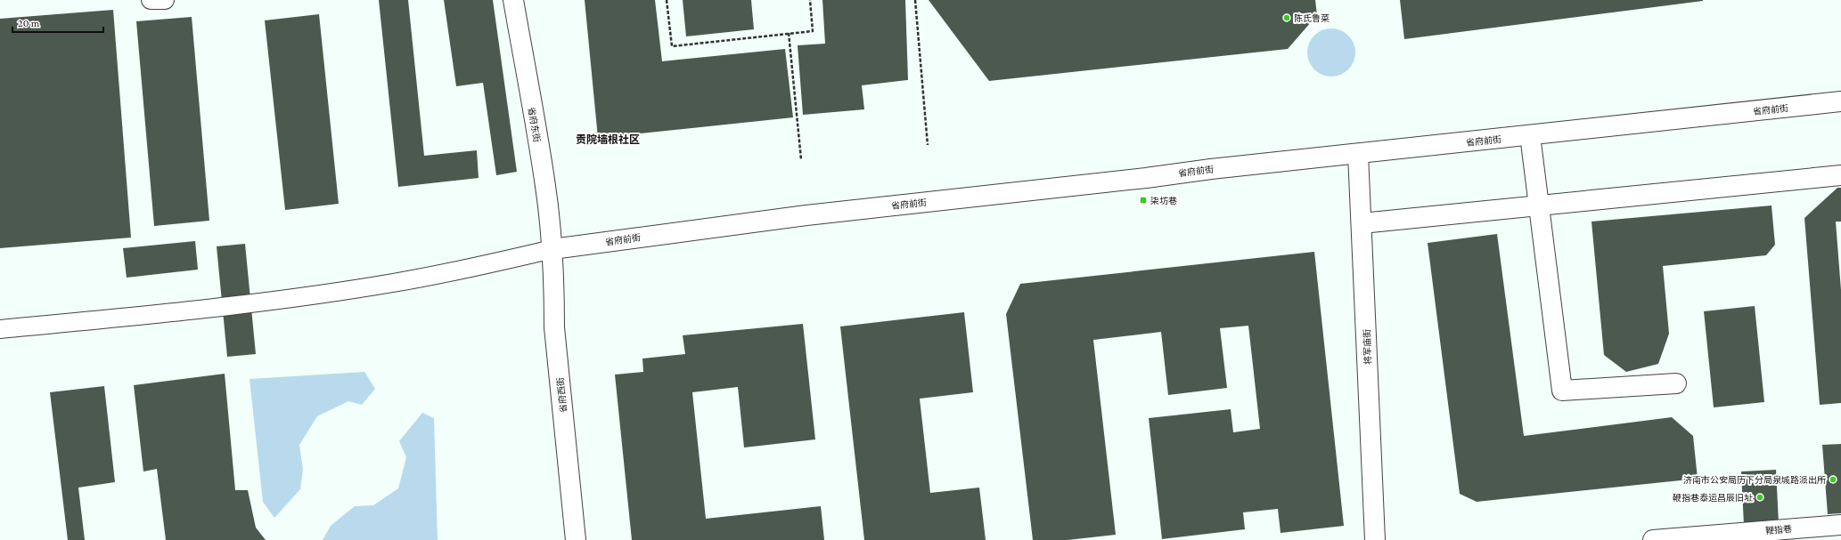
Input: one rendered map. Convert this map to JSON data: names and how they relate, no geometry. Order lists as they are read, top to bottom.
{
  "streets": {
    "street": [
      "省府前街",
      "省府东街",
      "将军庙街",
      "省府西街",
      "鞭指巷"
    ]
  },
  "crossings": [
    ["省府前街", "省府东街"],
    ["省府前街", "将军庙街"],
    ["省府前街", "省府西街"],
    ["省府东街", "省府西街"]
  ],
  "districts": ["贡院墙根社区"],
  "places": {
    "other": ["陈氏鲁菜", "济南市公安局历下分局泉城路派出所", "鞭指巷泰运昌辰旧址"],
    "transit": ["柒坊巷"]
  },
  "scale_bar": "20 m"
}
